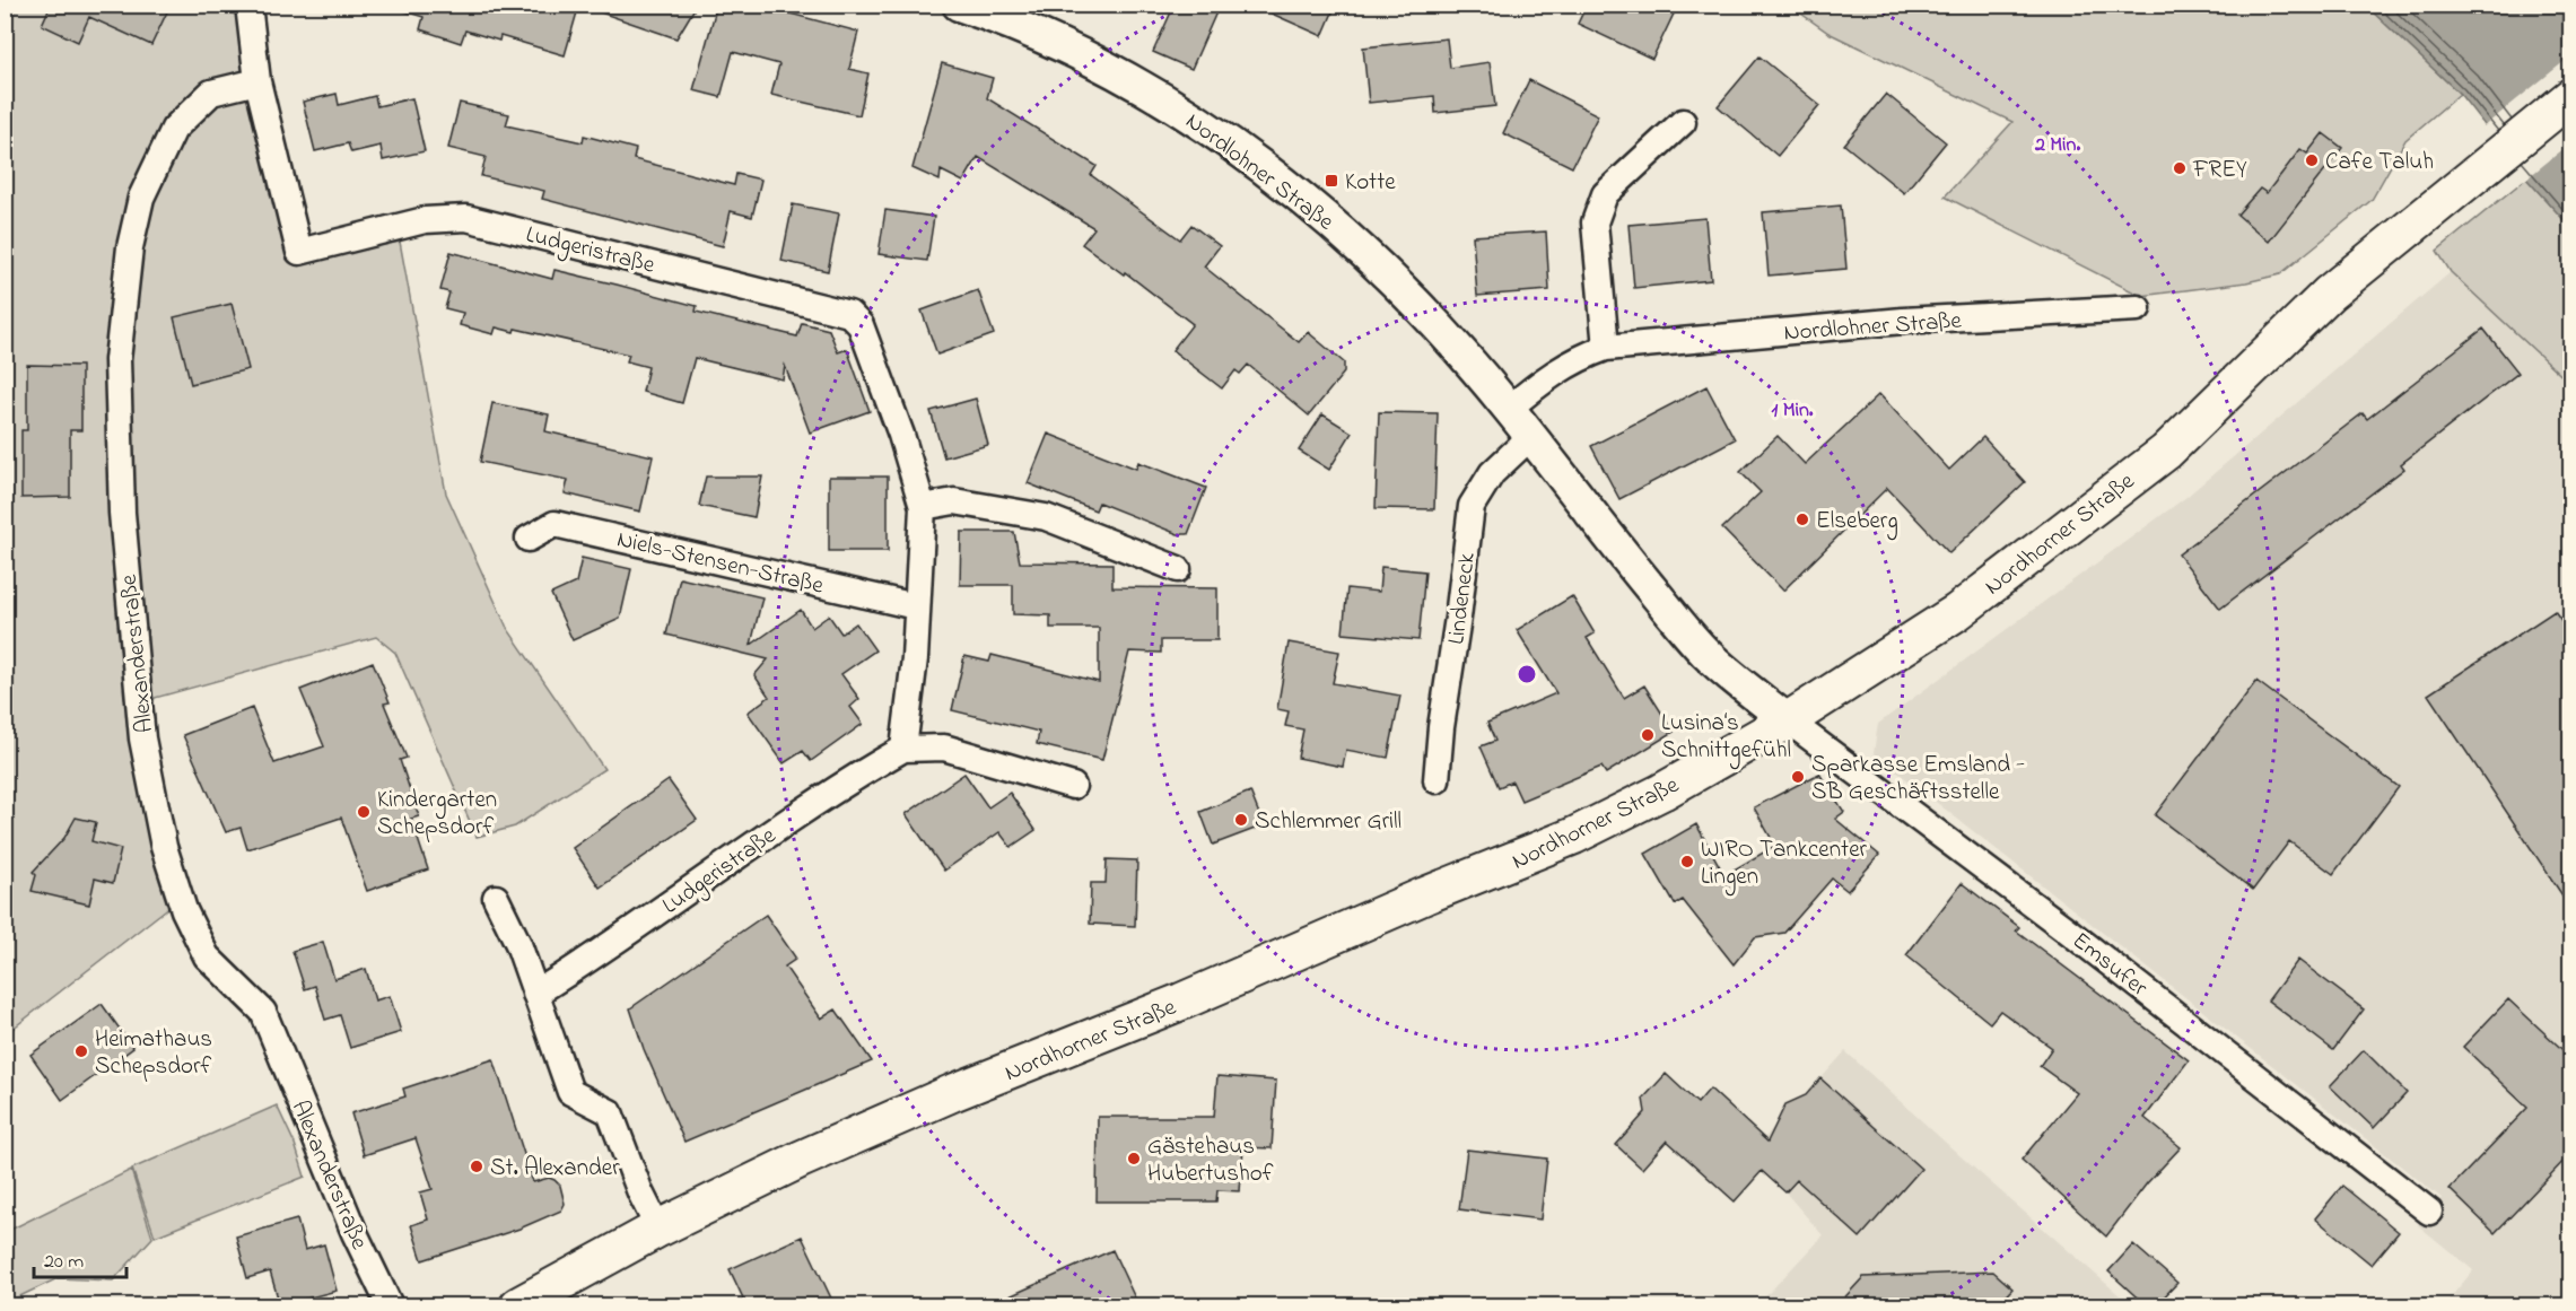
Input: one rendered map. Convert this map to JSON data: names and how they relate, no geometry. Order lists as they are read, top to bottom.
{
  "streets": {
    "main road": ["Nordhorner Straße"],
    "street": [
      "Nordlohner Straße",
      "Ludgeristraße",
      "Niels-Stensen-Straße",
      "Lindeneck",
      "Alexanderstraße",
      "Emsufer"
    ]
  },
  "crossings": [
    ["Nordlohner Straße", "Nordhorner Straße"],
    ["Nordlohner Straße", "Lindeneck"],
    ["Nordlohner Straße", "Emsufer"],
    ["Ludgeristraße", "Niels-Stensen-Straße"],
    ["Ludgeristraße", "Alexanderstraße"],
    ["Nordhorner Straße", "Emsufer"]
  ],
  "places": {
    "other": [
      "Cafe Taluh",
      "FREY",
      "Elseberg",
      "Lusina‘s Schnittgefühl",
      "Sparkasse Emsland - SB Geschäftsstelle",
      "Kindergarten Schepsdorf",
      "Schlemmer Grill",
      "WIRO Tankcenter Lingen",
      "Heimathaus Schepsdorf",
      "Gästehaus Hubertushof",
      "St. Alexander"
    ],
    "transit": ["Kotte"]
  },
  "scale_bar": "20 m",
  "rings": ["2 Min.", "1 Min."]
}
